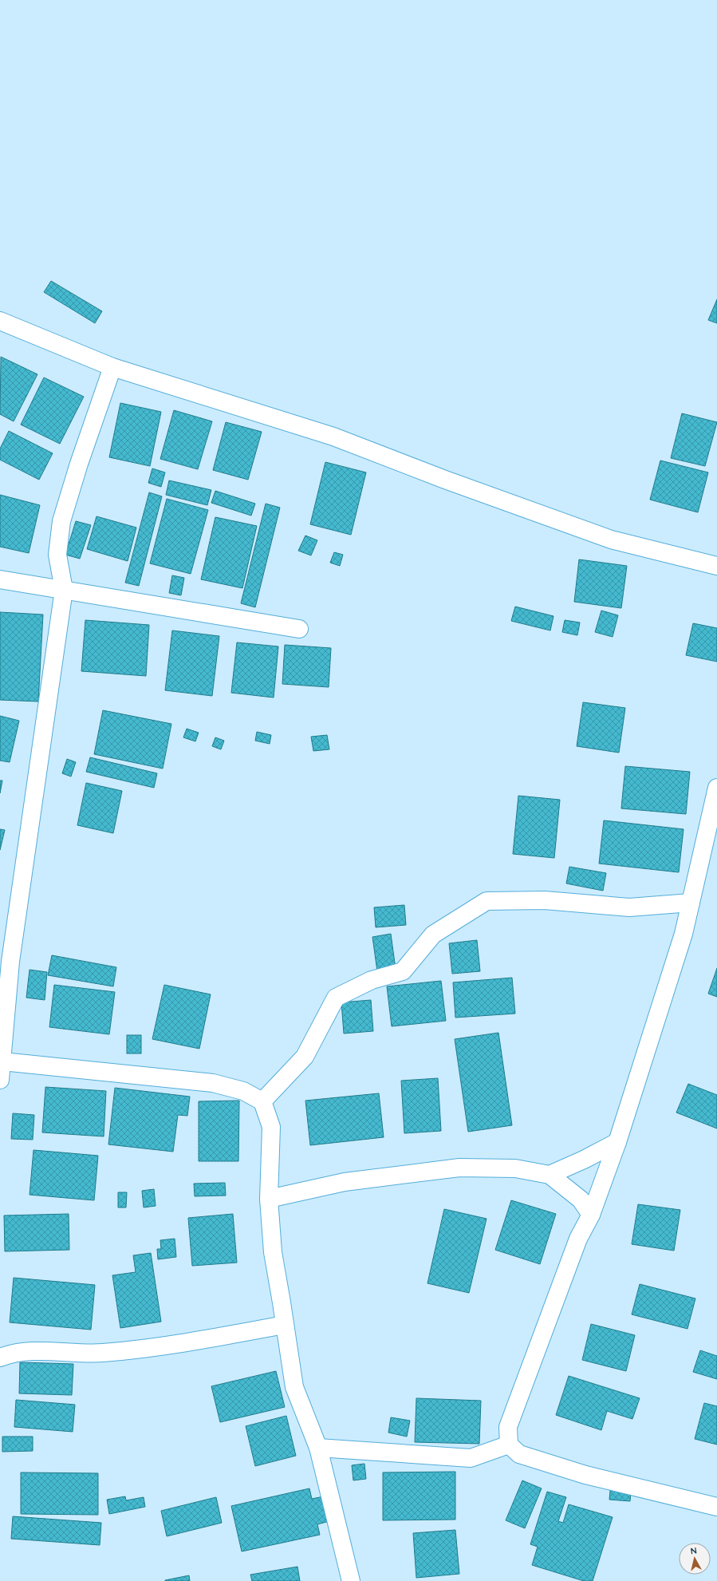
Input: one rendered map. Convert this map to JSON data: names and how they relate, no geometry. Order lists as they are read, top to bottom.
{
  "north": "top"
}
